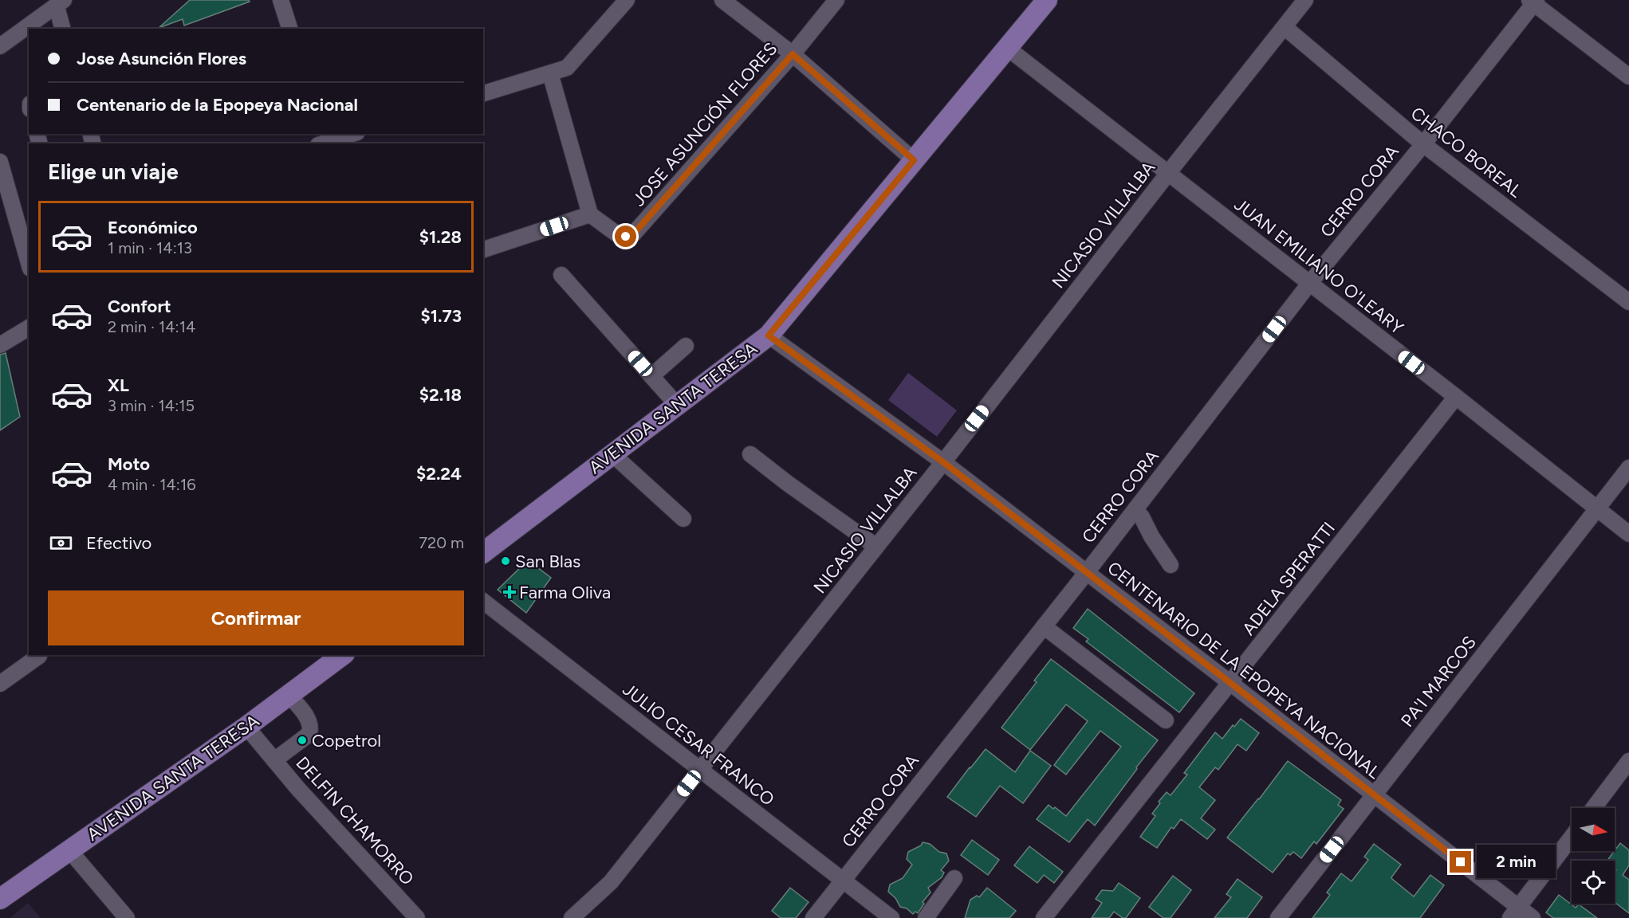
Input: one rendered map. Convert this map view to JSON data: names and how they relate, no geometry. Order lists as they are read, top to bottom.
{
  "streets": {
    "main road": ["AVENIDA SANTA TERESA"],
    "street": [
      "JOSE ASUNCIÓN FLORES",
      "CHACO BOREAL",
      "CERRO CORA",
      "NICASIO VILLALBA",
      "JUAN EMILIANO O'LEARY",
      "ADELA SPERATTI",
      "CENTENARIO DE LA EPOPEYA NACIONAL",
      "PA'I MARCOS",
      "JULIO CESAR FRANCO",
      "DELFIN CHAMORRO"
    ]
  },
  "crossings": [
    ["CHACO BOREAL", "CERRO CORA"],
    ["CHACO BOREAL", "NICASIO VILLALBA"],
    ["CERRO CORA", "JUAN EMILIANO O'LEARY"],
    ["CERRO CORA", "CENTENARIO DE LA EPOPEYA NACIONAL"],
    ["CERRO CORA", "JULIO CESAR FRANCO"],
    ["NICASIO VILLALBA", "JUAN EMILIANO O'LEARY"],
    ["NICASIO VILLALBA", "CENTENARIO DE LA EPOPEYA NACIONAL"],
    ["NICASIO VILLALBA", "JULIO CESAR FRANCO"],
    ["JUAN EMILIANO O'LEARY", "AVENIDA SANTA TERESA"],
    ["JUAN EMILIANO O'LEARY", "ADELA SPERATTI"],
    ["JUAN EMILIANO O'LEARY", "PA'I MARCOS"],
    ["AVENIDA SANTA TERESA", "CENTENARIO DE LA EPOPEYA NACIONAL"],
    ["AVENIDA SANTA TERESA", "DELFIN CHAMORRO"],
    ["ADELA SPERATTI", "CENTENARIO DE LA EPOPEYA NACIONAL"],
    ["CENTENARIO DE LA EPOPEYA NACIONAL", "PA'I MARCOS"]
  ],
  "places": {
    "other": ["San Blas", "Copetrol"],
    "health": ["Farma Oliva"]
  },
  "north": "right",
  "page": {
    "banner": ["Jose Asunción Flores", "Centenario de la Epopeya Nacional"],
    "heading": "Elige un viaje",
    "list": [
      {
        "name": "Económico",
        "note": "1 min · 14:13",
        "value": "$1.28"
      },
      {
        "name": "Confort",
        "note": "2 min · 14:14",
        "value": "$1.73"
      },
      {
        "name": "XL",
        "note": "3 min · 14:15",
        "value": "$2.18"
      },
      {
        "name": "Moto",
        "note": "4 min · 14:16",
        "value": "$2.24"
      }
    ],
    "pay": ["Efectivo", "720 m"],
    "buttons": "Confirmar",
    "bubble": "2 min"
  }
}
